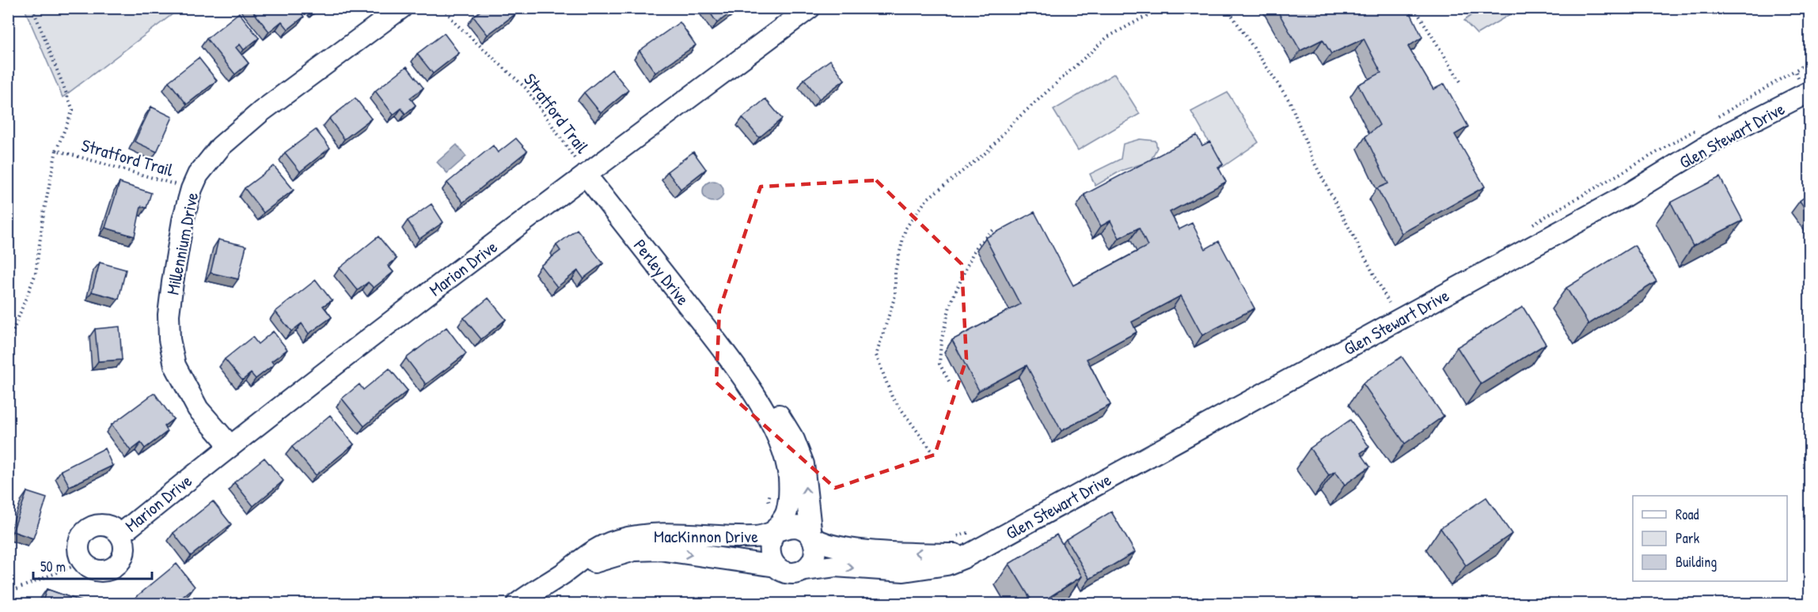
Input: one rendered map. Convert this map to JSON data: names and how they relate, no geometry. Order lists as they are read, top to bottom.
{
  "streets": {
    "street": [
      "Glen Stewart Drive",
      "Millennium Drive",
      "Marion Drive",
      "Perley Drive",
      "MacKinnon Drive"
    ],
    "path": ["Stratford Trail"]
  },
  "crossings": [
    ["Stratford Trail", "Millennium Drive"],
    ["Stratford Trail", "Marion Drive"],
    ["Stratford Trail", "Perley Drive"],
    ["Glen Stewart Drive", "Perley Drive"],
    ["Glen Stewart Drive", "MacKinnon Drive"],
    ["Millennium Drive", "Marion Drive"],
    ["Marion Drive", "Perley Drive"],
    ["Perley Drive", "MacKinnon Drive"]
  ],
  "legend": ["Road", "Park", "Building"],
  "scale_bar": "50 m"
}
